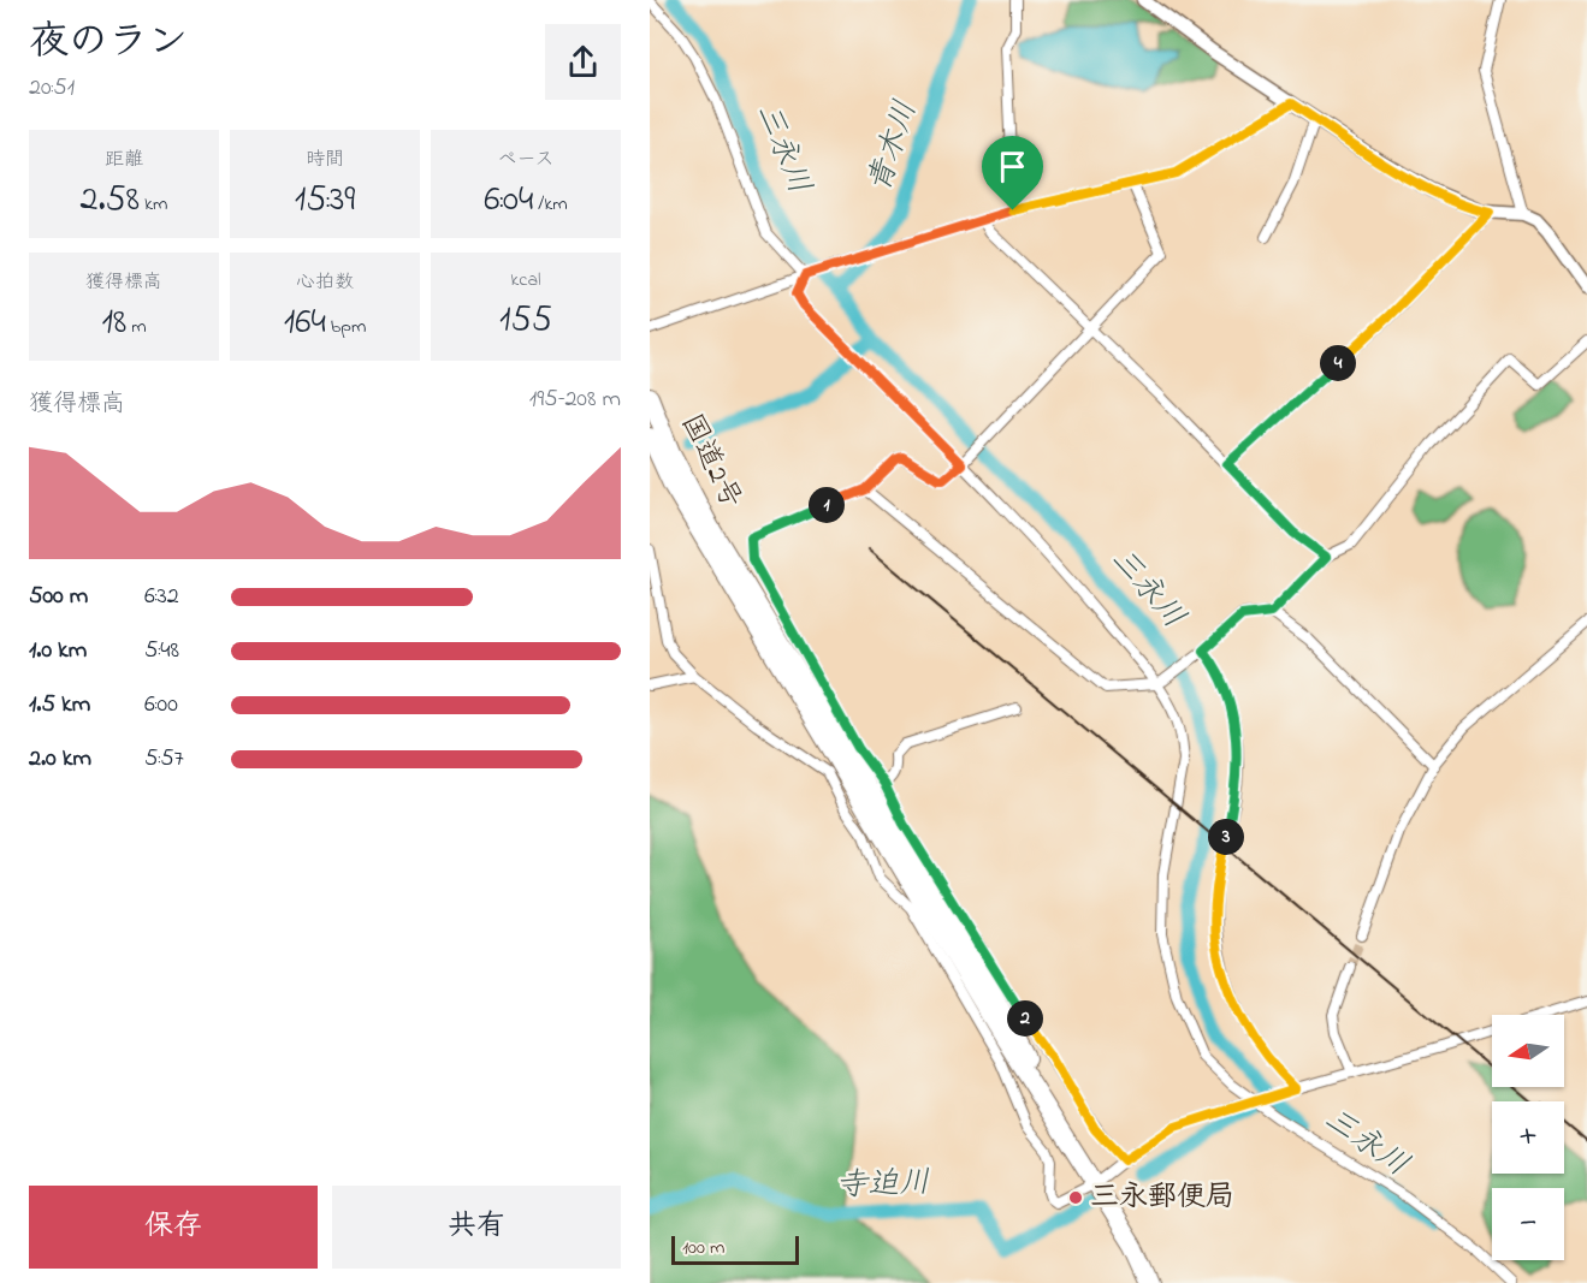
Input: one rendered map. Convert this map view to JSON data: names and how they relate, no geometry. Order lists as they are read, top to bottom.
{
  "streets": {
    "highway": ["国道2号"]
  },
  "water": ["青木川", "三永川", "寺迫川"],
  "places": ["三永郵便局"],
  "scale_bar": "100 m",
  "north": "left",
  "page": {
    "heading": ["夜のラン", "20:51"],
    "stats": [
      ["距離", "2.58 km"],
      ["時間", "15:39"],
      ["ペース", "6:04 /km"],
      ["獲得標高", "18 m"],
      ["心拍数", "164 bpm"],
      ["kcal", "155"]
    ],
    "pins": [
      "4",
      "1",
      "3",
      "2"
    ],
    "chart": ["獲得標高", "195–208 m"],
    "list": [
      {
        "name": "500 m",
        "note": "6:32"
      },
      {
        "name": "1.0 km",
        "note": "5:48"
      },
      {
        "name": "1.5 km",
        "note": "6:00"
      },
      {
        "name": "2.0 km",
        "note": "5:57"
      }
    ],
    "map_buttons": ["+", "−"],
    "buttons": ["保存", "共有"],
    "scale": "100 m"
  }
}
